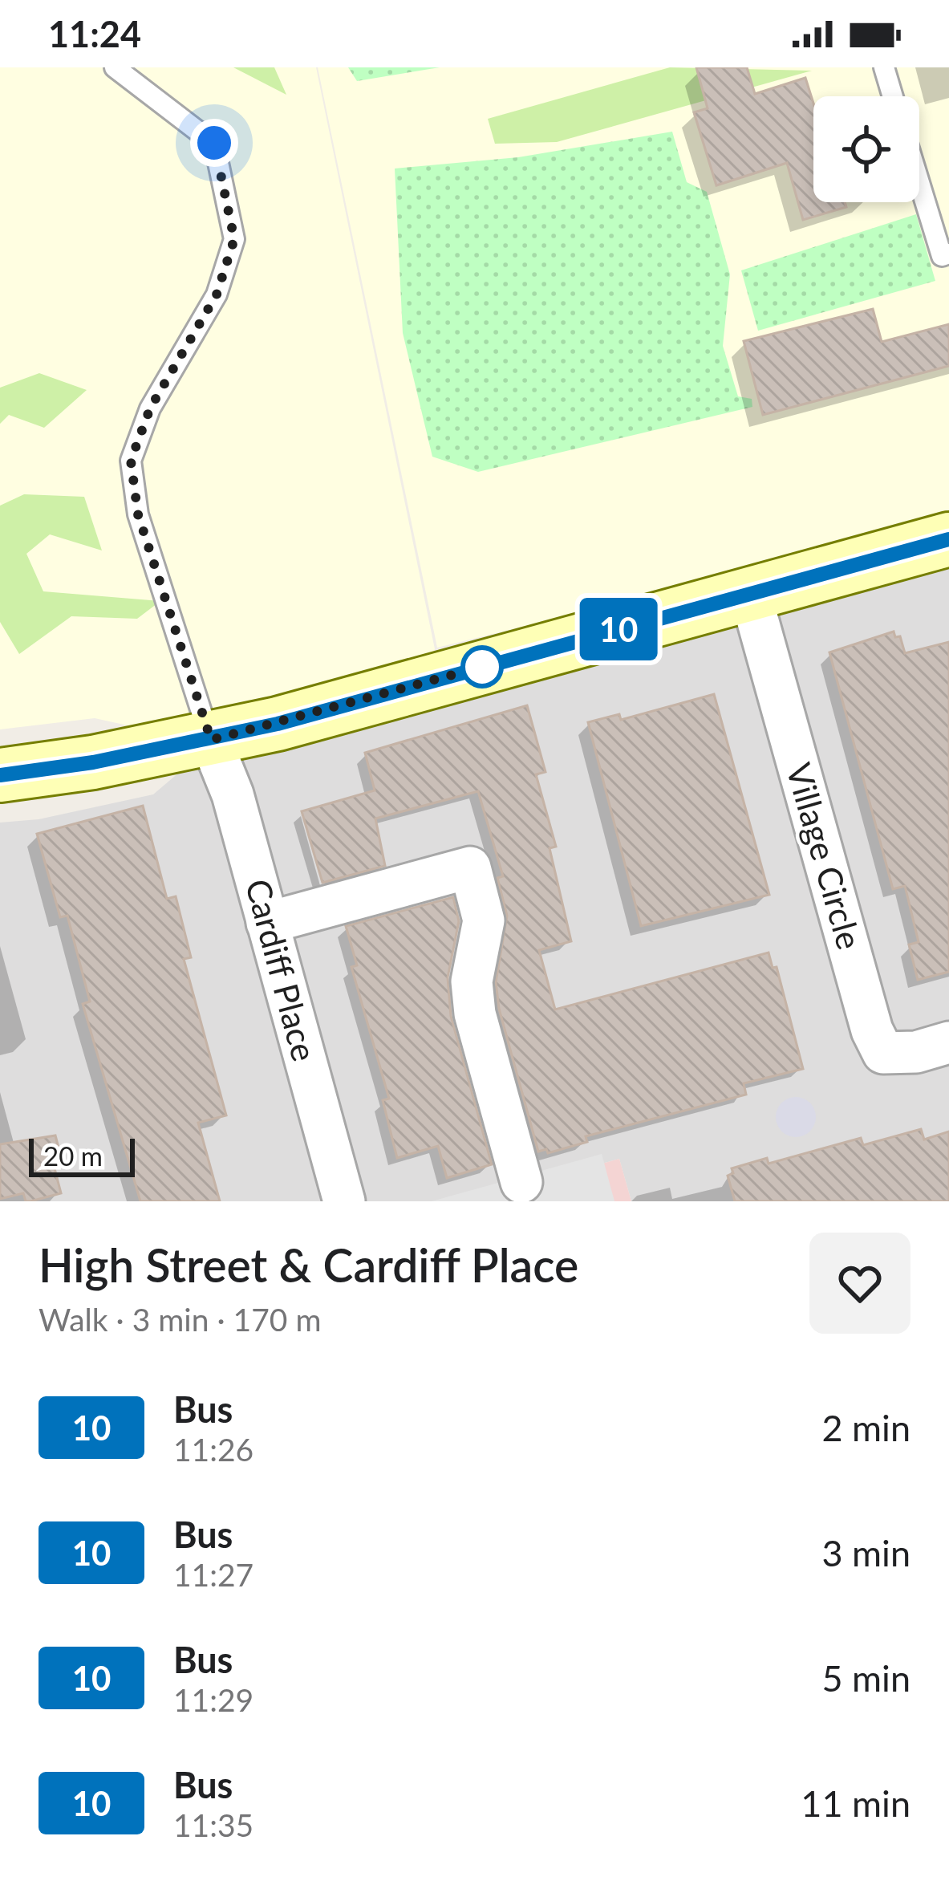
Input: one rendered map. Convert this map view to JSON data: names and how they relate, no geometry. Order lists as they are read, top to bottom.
{
  "streets": {
    "street": ["Village Circle", "Cardiff Place"]
  },
  "lines": ["bus line 10"],
  "scale_bar": "20 m",
  "page": {
    "status": "11:24",
    "on_map": "10",
    "scale": "20 m",
    "heading": ["High Street & Cardiff Place", "Walk · 3 min · 170 m"],
    "list": [
      {
        "mark": "10",
        "name": "Bus",
        "note": "11:26",
        "value": "2 min"
      },
      {
        "mark": "10",
        "name": "Bus",
        "note": "11:27",
        "value": "3 min"
      },
      {
        "mark": "10",
        "name": "Bus",
        "note": "11:29",
        "value": "5 min"
      },
      {
        "mark": "10",
        "name": "Bus",
        "note": "11:35",
        "value": "11 min"
      }
    ]
  }
}
